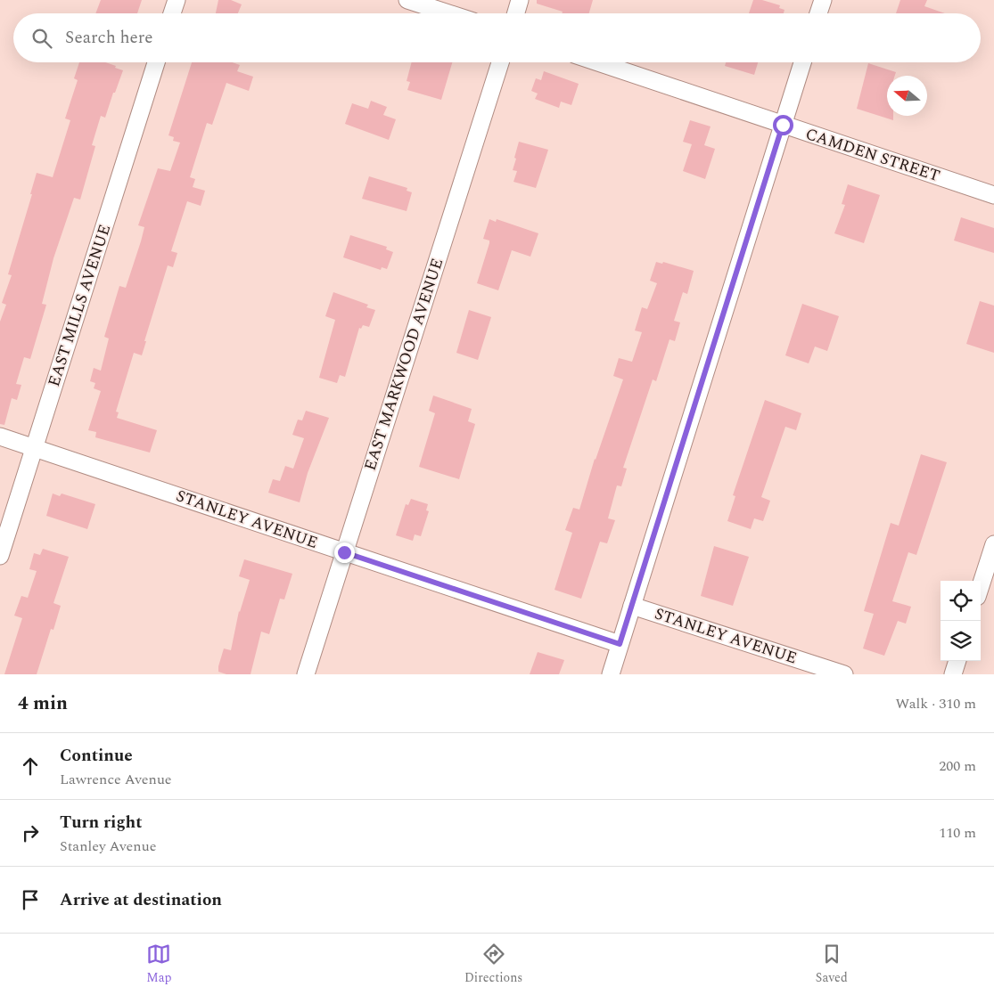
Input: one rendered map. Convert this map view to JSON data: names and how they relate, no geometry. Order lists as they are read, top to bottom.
{
  "streets": {
    "street": [
      "CAMDEN STREET",
      "EAST MILLS AVENUE",
      "EAST MARKWOOD AVENUE",
      "STANLEY AVENUE"
    ]
  },
  "crossings": [
    ["EAST MILLS AVENUE", "STANLEY AVENUE"],
    ["EAST MARKWOOD AVENUE", "STANLEY AVENUE"]
  ],
  "north": "left",
  "page": {
    "search": "Search here",
    "heading": ["4 min", "Walk · 310 m"],
    "list": [
      ["Continue", "Lawrence Avenue", "200 m"],
      ["Turn right", "Stanley Avenue", "110 m"],
      "Arrive at destination"
    ],
    "nav": ["Map", "Directions", "Saved"]
  }
}
